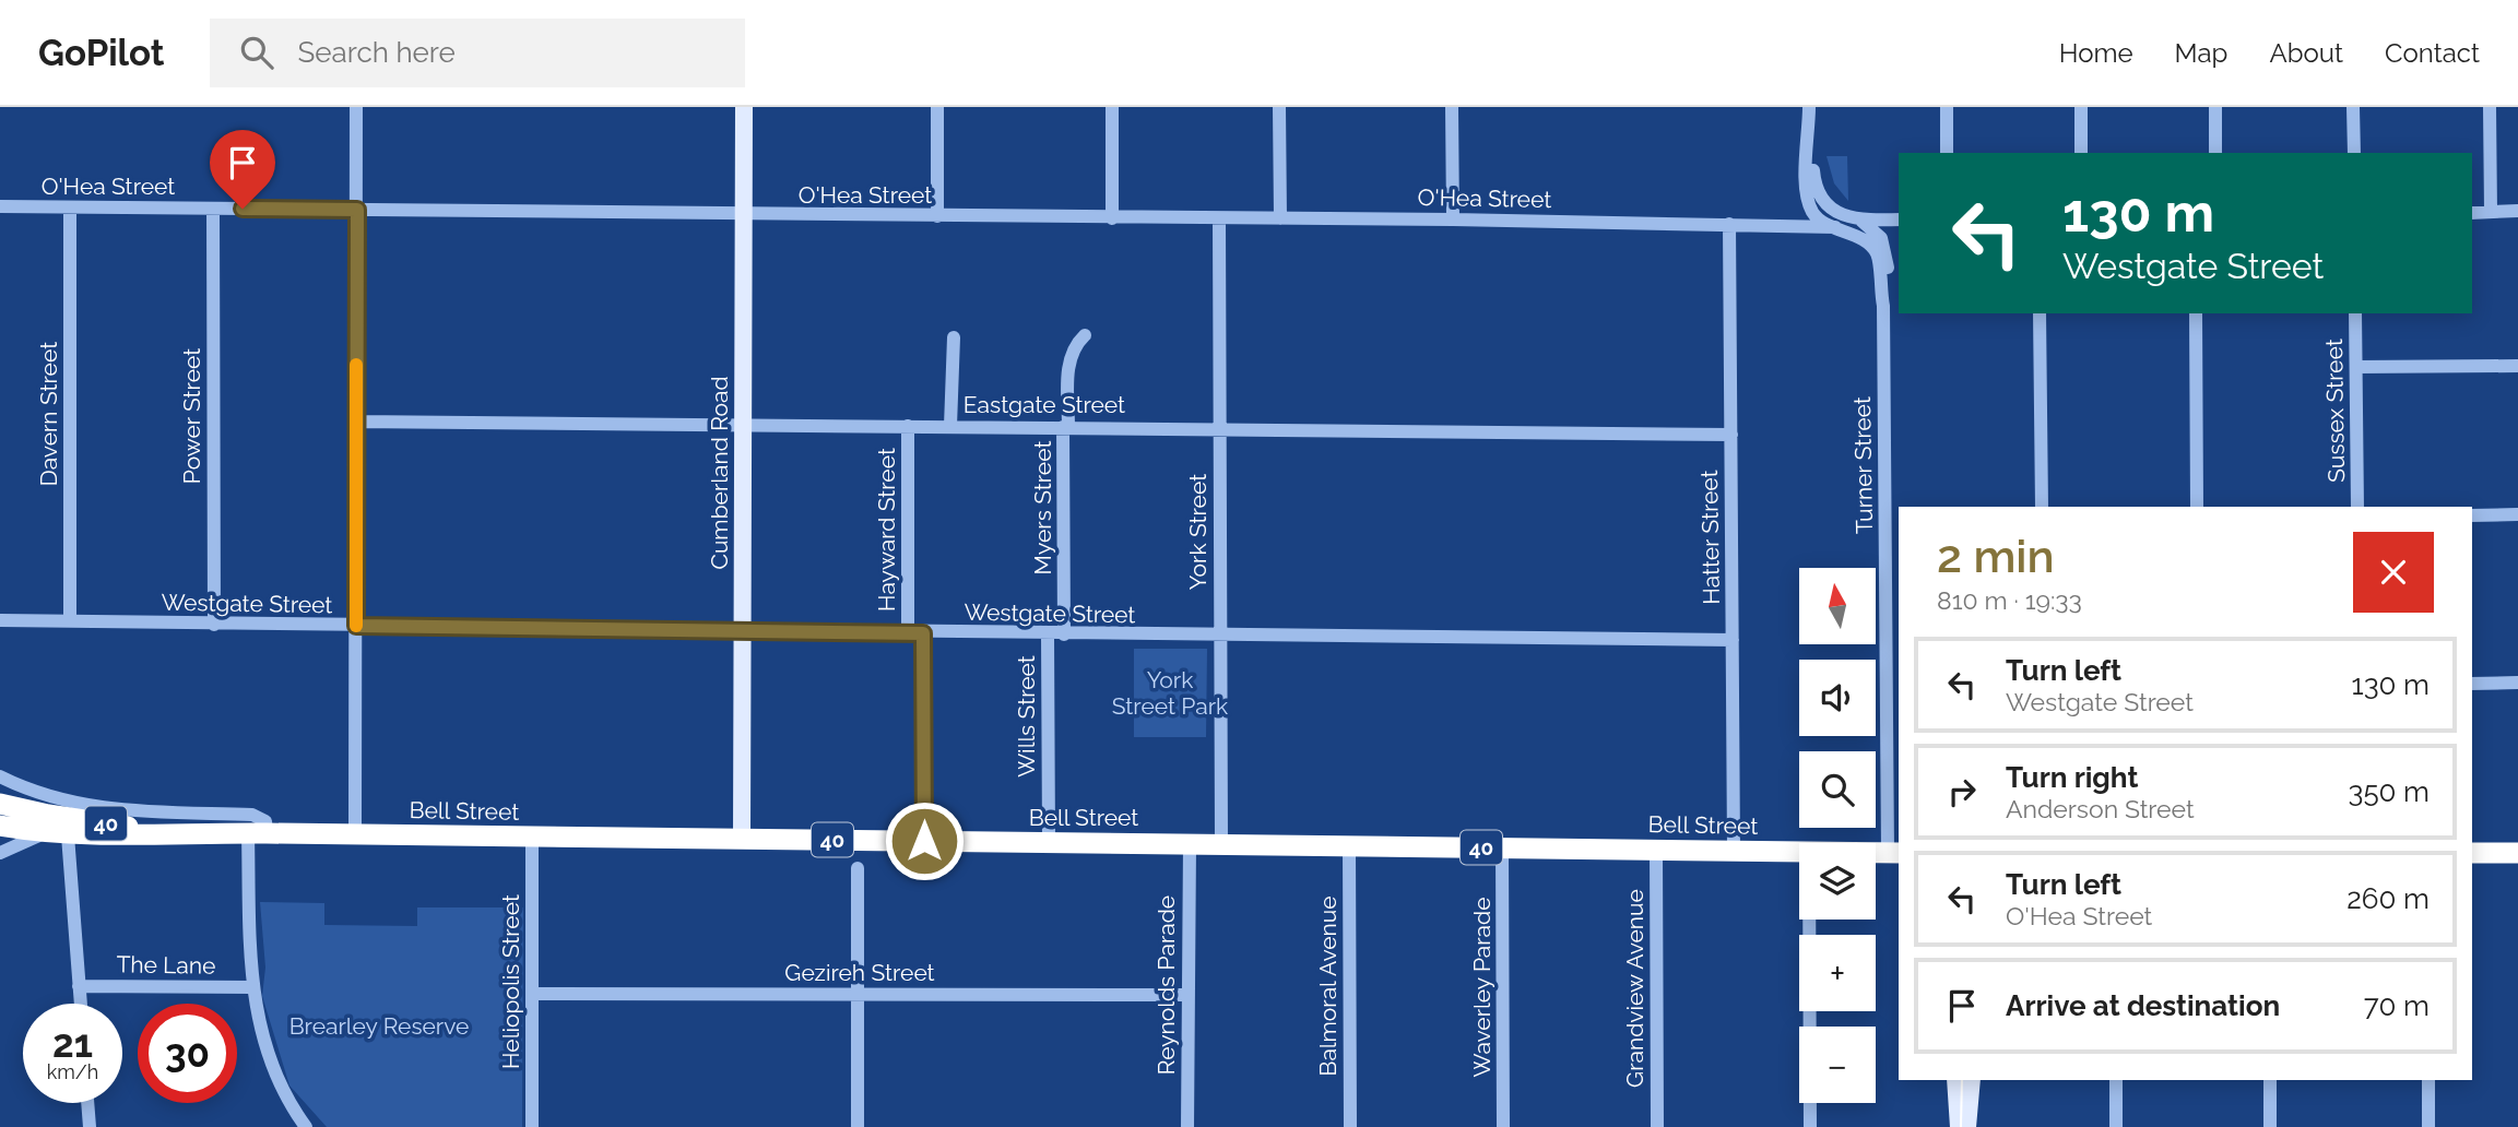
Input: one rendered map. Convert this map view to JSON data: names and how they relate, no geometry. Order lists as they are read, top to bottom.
{
  "streets": {
    "highway": ["Bell Street", "40"],
    "main road": ["Cumberland Road"],
    "street": [
      "O'Hea Street",
      "Eastgate Street",
      "Sussex Street",
      "Davern Street",
      "Power Street",
      "Turner Street",
      "Myers Street",
      "Hayward Street",
      "York Street",
      "Hatter Street",
      "Westgate Street",
      "Wills Street",
      "The Lane",
      "Gezireh Street",
      "Heliopolis Street",
      "Reynolds Parade",
      "Balmoral Avenue",
      "Waverley Parade",
      "Grandview Avenue"
    ]
  },
  "crossings": [
    ["O'Hea Street", "Davern Street"],
    ["O'Hea Street", "Power Street"],
    ["O'Hea Street", "Turner Street"],
    ["O'Hea Street", "Cumberland Road"],
    ["O'Hea Street", "York Street"],
    ["O'Hea Street", "Hatter Street"],
    ["Eastgate Street", "Cumberland Road"],
    ["Eastgate Street", "Myers Street"],
    ["Eastgate Street", "Hayward Street"],
    ["Eastgate Street", "York Street"],
    ["Eastgate Street", "Hatter Street"],
    ["Davern Street", "Westgate Street"],
    ["Power Street", "Westgate Street"],
    ["Turner Street", "Bell Street"],
    ["Cumberland Road", "Westgate Street"],
    ["Cumberland Road", "Bell Street"],
    ["Myers Street", "Westgate Street"],
    ["Hayward Street", "Westgate Street"],
    ["York Street", "Westgate Street"],
    ["York Street", "Bell Street"],
    ["Hatter Street", "Westgate Street"],
    ["Hatter Street", "Bell Street"],
    ["Westgate Street", "Wills Street"],
    ["Wills Street", "Bell Street"],
    ["Bell Street", "Heliopolis Street"],
    ["Bell Street", "Reynolds Parade"],
    ["Bell Street", "Balmoral Avenue"],
    ["Bell Street", "Waverley Parade"],
    ["Bell Street", "Grandview Avenue"],
    ["Gezireh Street", "Heliopolis Street"],
    ["Gezireh Street", "Reynolds Parade"]
  ],
  "parks": ["York Street Park", "Brearley Reserve"],
  "north": "top",
  "page": {
    "header": "GoPilot",
    "search": "Search here",
    "nav": [
      "Home",
      "Map",
      "About",
      "Contact"
    ],
    "turn": ["130 m", "Westgate Street"],
    "heading": ["2 min", "810 m · 19:33"],
    "map_buttons": ["+", "−"],
    "list": [
      {
        "name": "Turn left",
        "note": "Westgate Street",
        "value": "130 m"
      },
      {
        "name": "Turn right",
        "note": "Anderson Street",
        "value": "350 m"
      },
      {
        "name": "Turn left",
        "note": "O'Hea Street",
        "value": "260 m"
      },
      {
        "name": "Arrive at destination",
        "value": "70 m"
      }
    ],
    "speed": "21 km/h",
    "limit": "30"
  }
}
